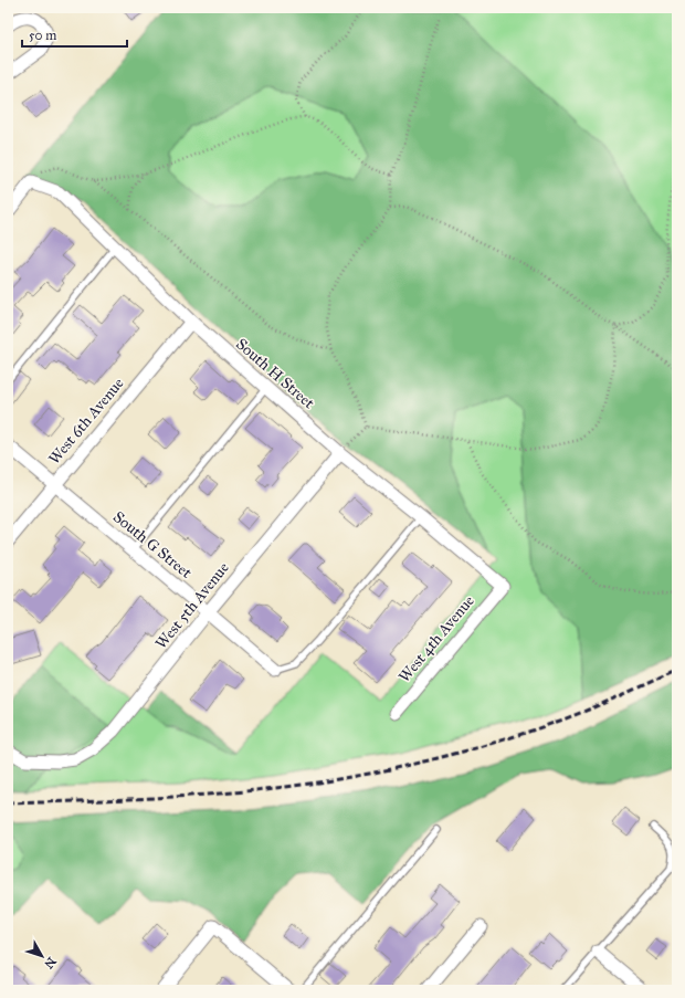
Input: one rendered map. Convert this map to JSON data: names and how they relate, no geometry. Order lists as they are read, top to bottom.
{
  "streets": {
    "street": [
      "South H Street",
      "West 6th Avenue",
      "South G Street",
      "West 5th Avenue",
      "West 4th Avenue"
    ]
  },
  "crossings": [
    ["South H Street", "West 6th Avenue"],
    ["South H Street", "West 5th Avenue"],
    ["South H Street", "West 4th Avenue"],
    ["West 6th Avenue", "South G Street"],
    ["South G Street", "West 5th Avenue"]
  ],
  "scale_bar": "50 m",
  "north": "bottom right"
}
